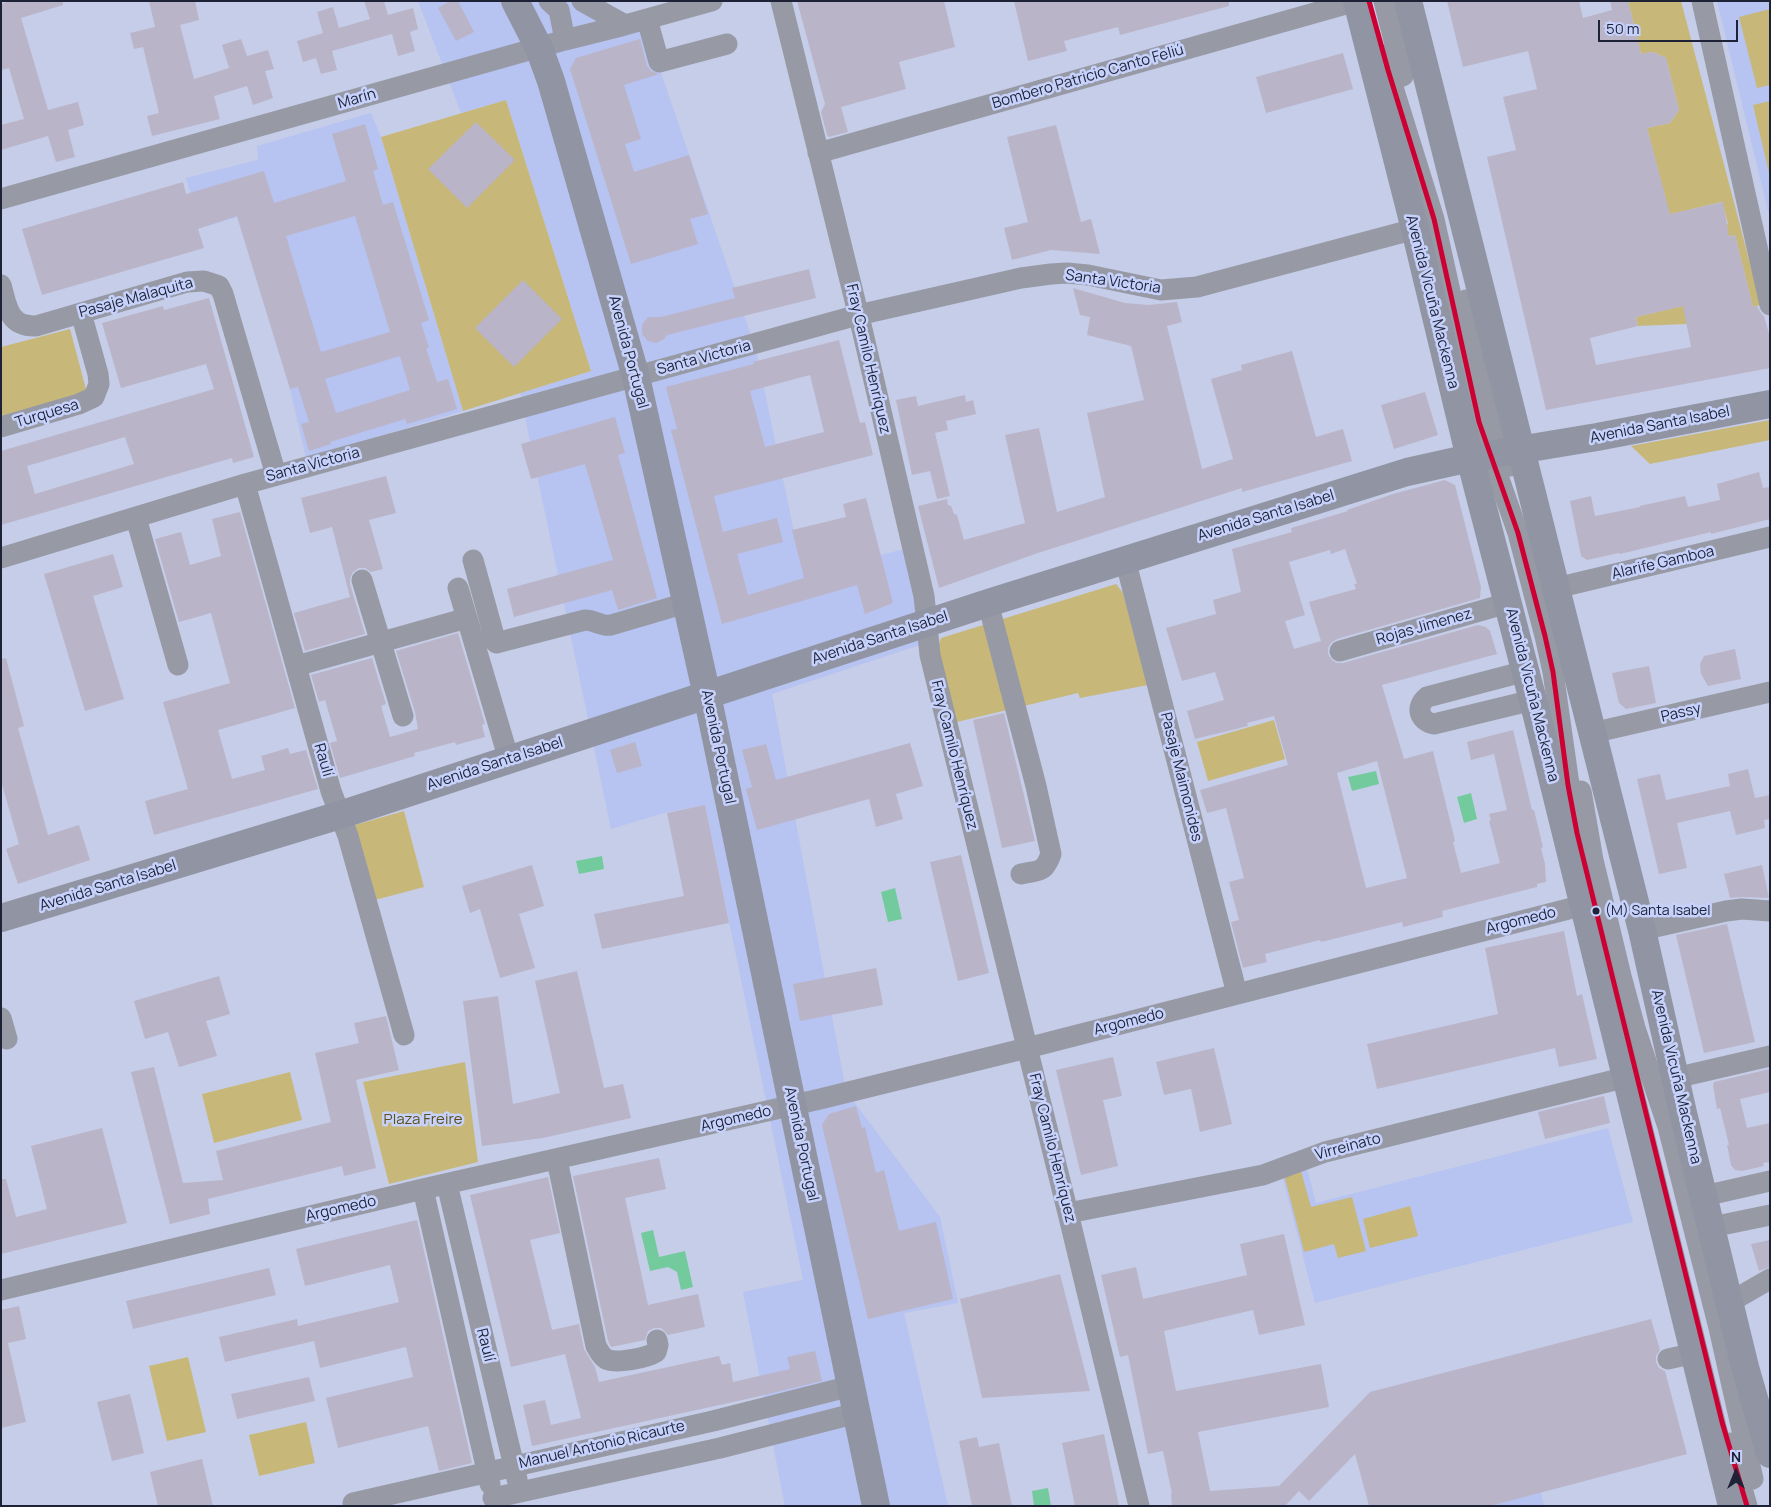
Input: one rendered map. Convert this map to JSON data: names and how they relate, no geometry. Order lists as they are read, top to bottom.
{
  "streets": {
    "main road": ["Avenida Vicuña Mackenna", "Avenida Portugal", "Avenida Santa Isabel"],
    "street": [
      "Bombero Patricio Canto Feliú",
      "Marín",
      "Santa Victoria",
      "Pasaje Malaquita",
      "Fray Camilo Henríquez",
      "Turquesa",
      "Alarife Gamboa",
      "Rojas Jimenez",
      "Passy",
      "Raulí",
      "Pasaje Maimonides",
      "Argomedo",
      "Virreinato",
      "Manuel Antonio Ricaurte"
    ]
  },
  "crossings": [
    ["Bombero Patricio Canto Feliú", "Avenida Vicuña Mackenna"],
    ["Bombero Patricio Canto Feliú", "Fray Camilo Henríquez"],
    ["Marín", "Avenida Portugal"],
    ["Santa Victoria", "Pasaje Malaquita"],
    ["Santa Victoria", "Avenida Vicuña Mackenna"],
    ["Santa Victoria", "Avenida Portugal"],
    ["Santa Victoria", "Fray Camilo Henríquez"],
    ["Santa Victoria", "Raulí"],
    ["Pasaje Malaquita", "Turquesa"],
    ["Avenida Vicuña Mackenna", "Avenida Santa Isabel"],
    ["Avenida Vicuña Mackenna", "Alarife Gamboa"],
    ["Avenida Vicuña Mackenna", "Rojas Jimenez"],
    ["Avenida Vicuña Mackenna", "Passy"],
    ["Avenida Vicuña Mackenna", "Argomedo"],
    ["Avenida Vicuña Mackenna", "Virreinato"],
    ["Avenida Portugal", "Avenida Santa Isabel"],
    ["Avenida Portugal", "Argomedo"],
    ["Avenida Portugal", "Manuel Antonio Ricaurte"],
    ["Fray Camilo Henríquez", "Avenida Santa Isabel"],
    ["Fray Camilo Henríquez", "Argomedo"],
    ["Fray Camilo Henríquez", "Virreinato"],
    ["Avenida Santa Isabel", "Raulí"],
    ["Avenida Santa Isabel", "Pasaje Maimonides"],
    ["Raulí", "Argomedo"],
    ["Raulí", "Manuel Antonio Ricaurte"],
    ["Pasaje Maimonides", "Argomedo"]
  ],
  "parks": ["Plaza Freire"],
  "places": ["(M) Santa Isabel"],
  "scale_bar": "50 m",
  "north": "top"
}
